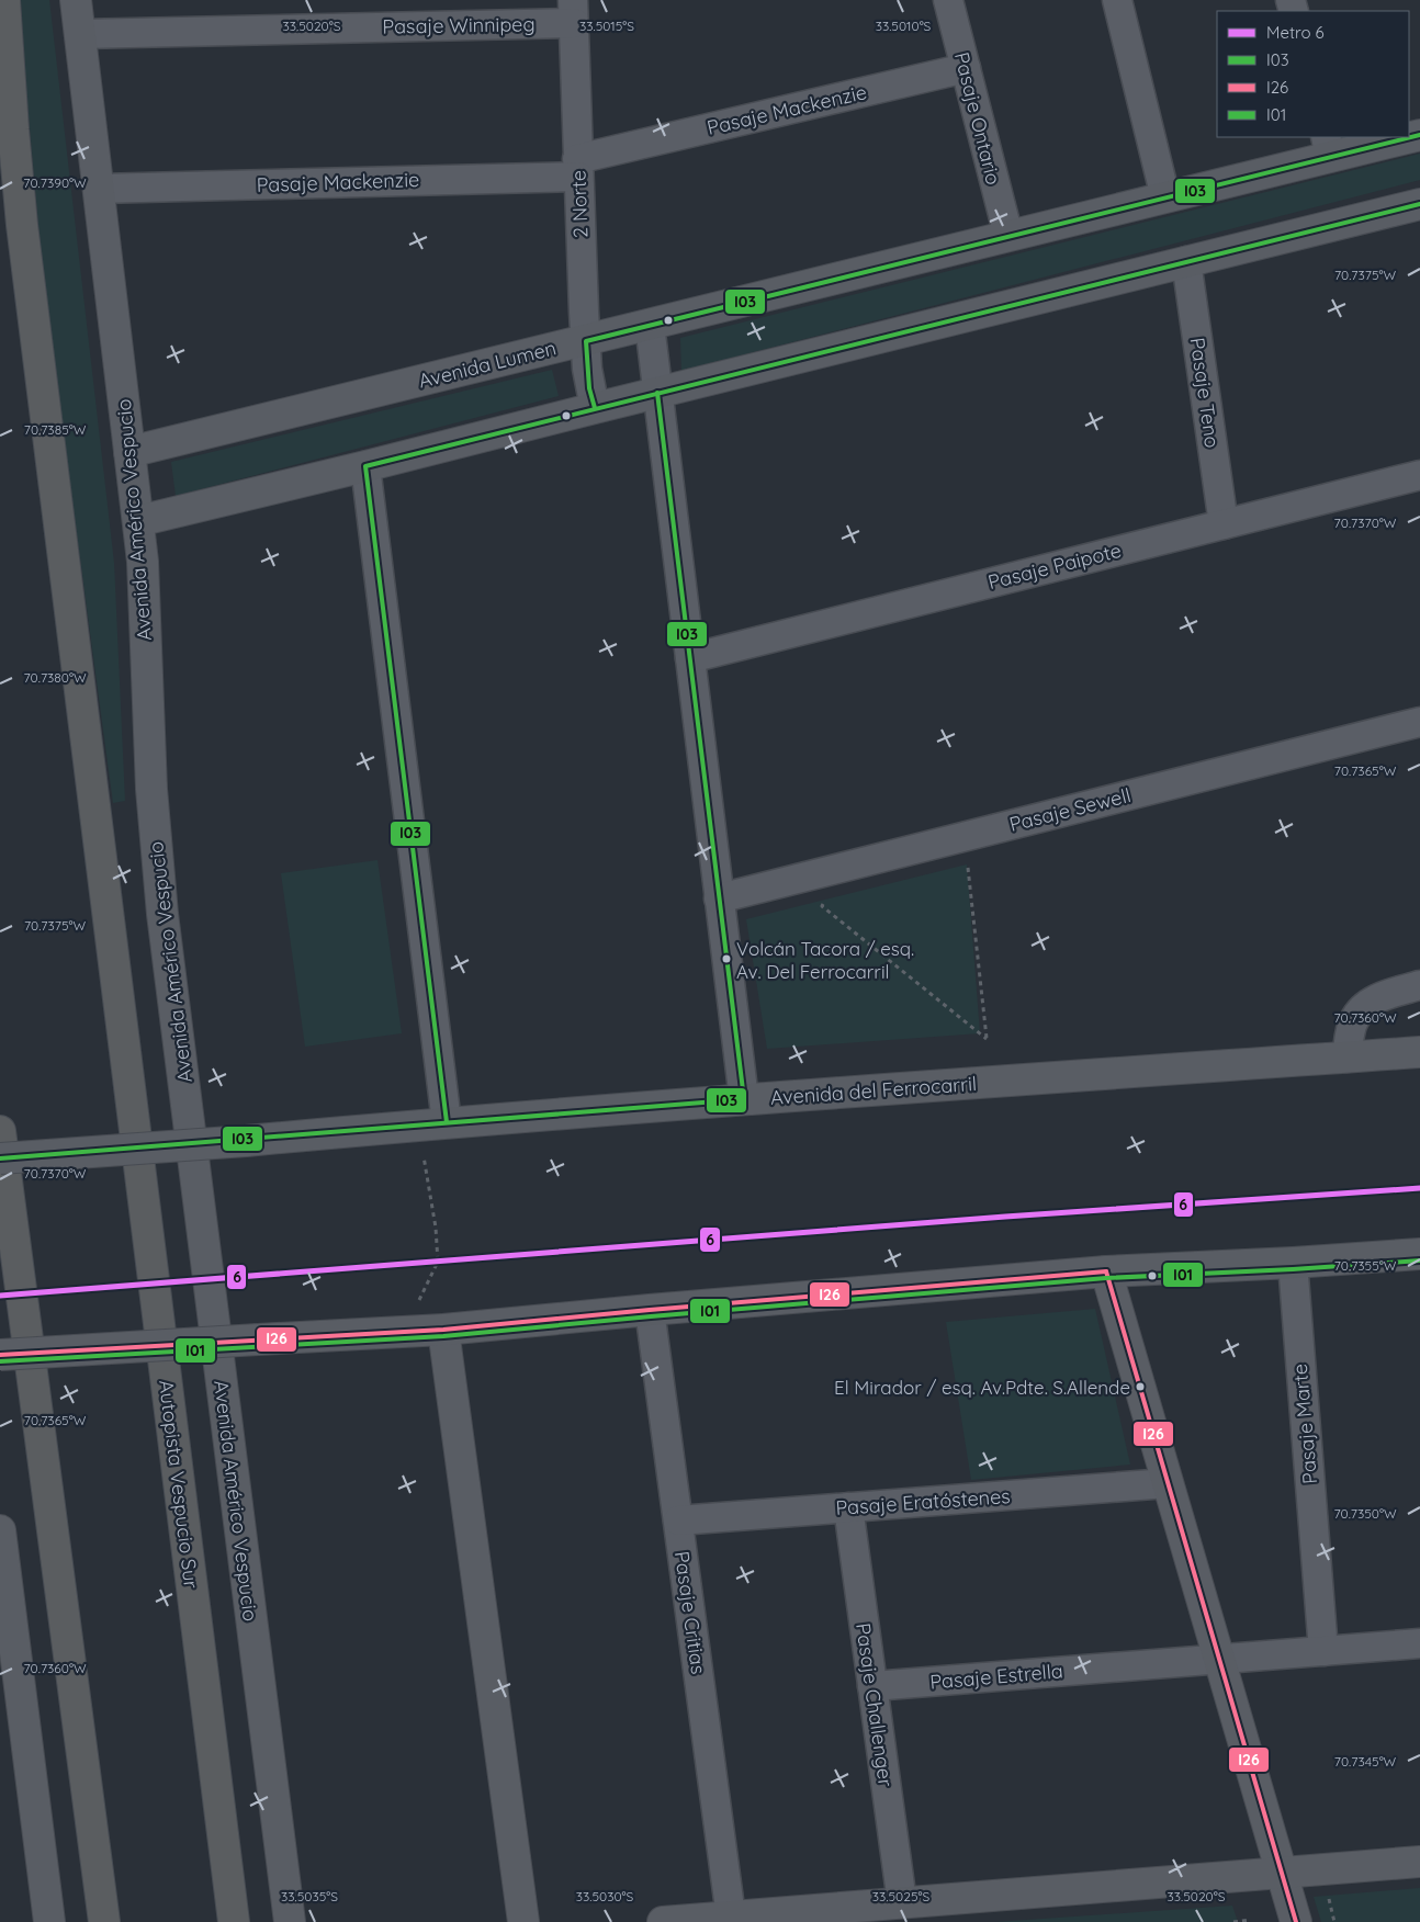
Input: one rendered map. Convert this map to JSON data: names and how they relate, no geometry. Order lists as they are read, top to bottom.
{
  "streets": {
    "highway": ["Autopista Vespucio Sur"],
    "street": [
      "Pasaje Winnipeg",
      "Pasaje Mackenzie",
      "Pasaje Ontario",
      "2 Norte",
      "Avenida Lumen",
      "Pasaje Teno",
      "Avenida Américo Vespucio",
      "Pasaje Paipote",
      "Pasaje Sewell",
      "Avenida del Ferrocarril",
      "Pasaje Marte",
      "Pasaje Eratóstenes",
      "Pasaje Critias",
      "Pasaje Estrella",
      "Pasaje Challenger"
    ]
  },
  "crossings": [
    ["Pasaje Winnipeg", "2 Norte"],
    ["Pasaje Winnipeg", "Avenida Américo Vespucio"],
    ["Pasaje Mackenzie", "Pasaje Ontario"],
    ["Pasaje Mackenzie", "2 Norte"],
    ["Pasaje Mackenzie", "Avenida Américo Vespucio"],
    ["Pasaje Ontario", "Avenida Lumen"],
    ["2 Norte", "Avenida Lumen"],
    ["Avenida Lumen", "Avenida Américo Vespucio"],
    ["Pasaje Teno", "Pasaje Paipote"],
    ["Pasaje Marte", "Pasaje Estrella"],
    ["Pasaje Eratóstenes", "Pasaje Critias"],
    ["Pasaje Eratóstenes", "Pasaje Challenger"],
    ["Pasaje Estrella", "Pasaje Challenger"]
  ],
  "places": ["Volcán Tacora / esq. Av. Del Ferrocarril", "El Mirador / esq. Av.Pdte. S.Allende"],
  "lines": [
    "transit line I03",
    "metro line 6",
    "transit line I01",
    "transit line I26"
  ],
  "legend": [
    "Metro 6",
    "I03",
    "I26",
    "I01"
  ],
  "coordinates": [
    "33.5020°S",
    "33.5015°S",
    "33.5010°S",
    "70.7390°W",
    "70.7375°W",
    "70.7385°W",
    "70.7370°W",
    "70.7380°W",
    "70.7365°W",
    "70.7360°W",
    "70.7355°W",
    "70.7350°W",
    "70.7345°W",
    "33.5035°S",
    "33.5030°S",
    "33.5025°S"
  ]
}
